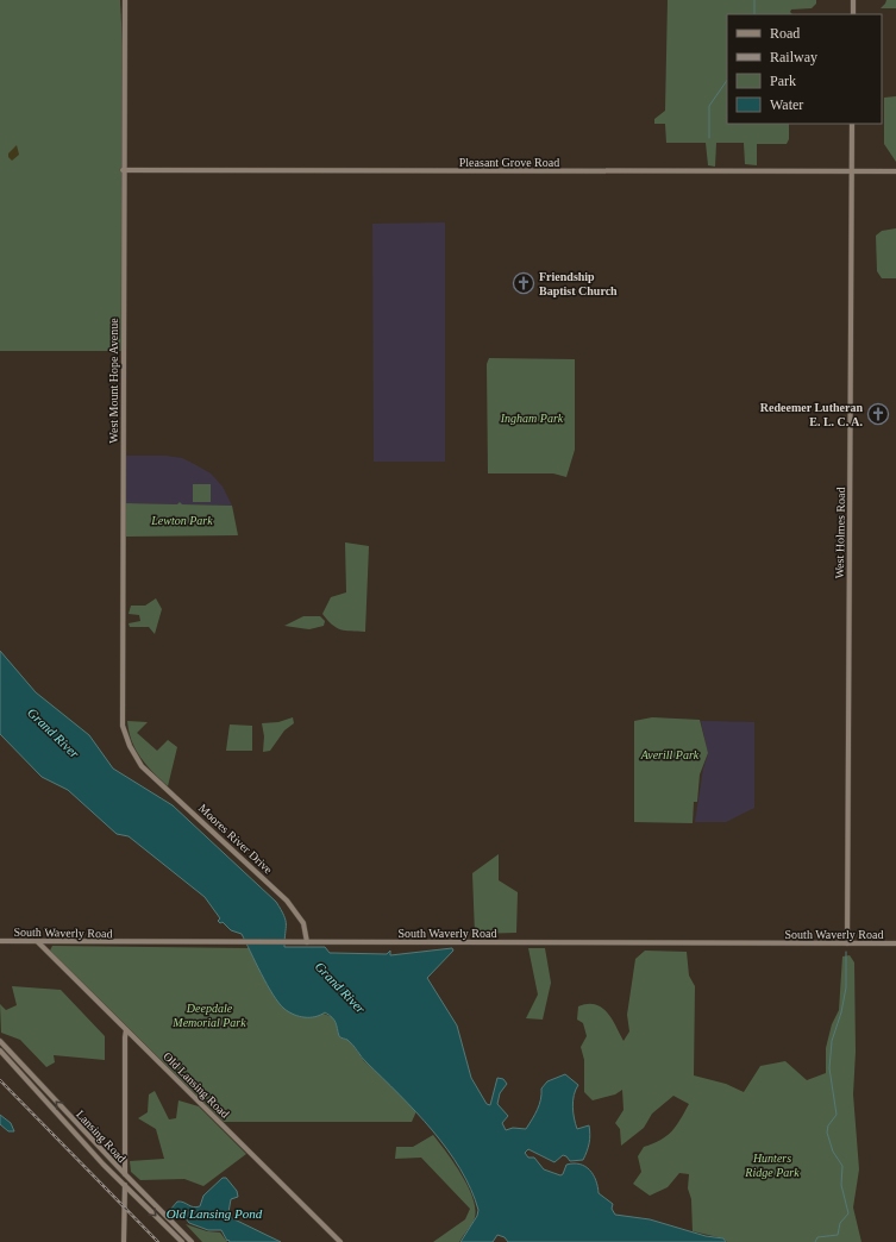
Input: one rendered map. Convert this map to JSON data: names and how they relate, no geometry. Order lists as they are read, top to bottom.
{
  "streets": {
    "street": [
      "Pleasant Grove Road",
      "West Mount Hope Avenue",
      "West Holmes Road",
      "Moores River Drive",
      "South Waverly Road",
      "Old Lansing Road",
      "Lansing Road"
    ]
  },
  "crossings": [
    ["Pleasant Grove Road", "West Mount Hope Avenue"],
    ["Pleasant Grove Road", "West Holmes Road"],
    ["West Mount Hope Avenue", "Moores River Drive"],
    ["West Holmes Road", "South Waverly Road"],
    ["Moores River Drive", "South Waverly Road"],
    ["South Waverly Road", "Old Lansing Road"]
  ],
  "water": ["Grand River", "Old Lansing Pond"],
  "parks": [
    "Ingham Park",
    "Lewton Park",
    "Averill Park",
    "Deepdale Memorial Park",
    "Hunters Ridge Park"
  ],
  "places": {
    "church": ["Friendship Baptist Church", "Redeemer Lutheran E. L. C. A."]
  },
  "legend": [
    "Road",
    "Railway",
    "Park",
    "Water"
  ]
}
